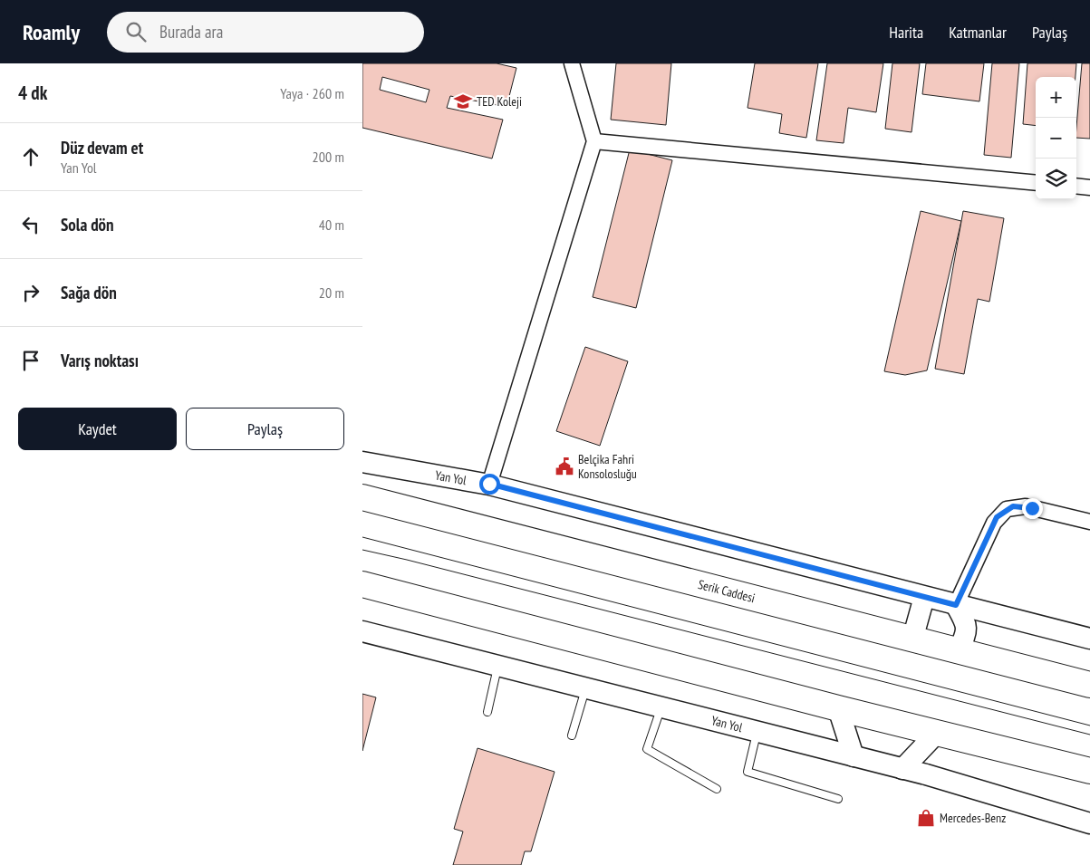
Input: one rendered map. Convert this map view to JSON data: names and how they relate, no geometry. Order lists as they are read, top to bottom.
{
  "streets": {
    "highway": ["Serik Caddesi"],
    "street": ["Yan Yol"]
  },
  "places": {
    "school or university": ["TED Koleji"],
    "public building": ["Belçika Fahri Konsolosluğu"],
    "shop": ["Mercedes-Benz"]
  },
  "page": {
    "header": "Roamly",
    "search": "Burada ara",
    "nav": ["Harita", "Katmanlar", "Paylaş"],
    "heading": ["4 dk", "Yaya · 260 m"],
    "map_buttons": ["+", "−"],
    "list": [
      ["Düz devam et", "Yan Yol", "200 m"],
      ["Sola dön", "40 m"],
      ["Sağa dön", "20 m"],
      "Varış noktası"
    ],
    "buttons": ["Kaydet", "Paylaş"]
  }
}
